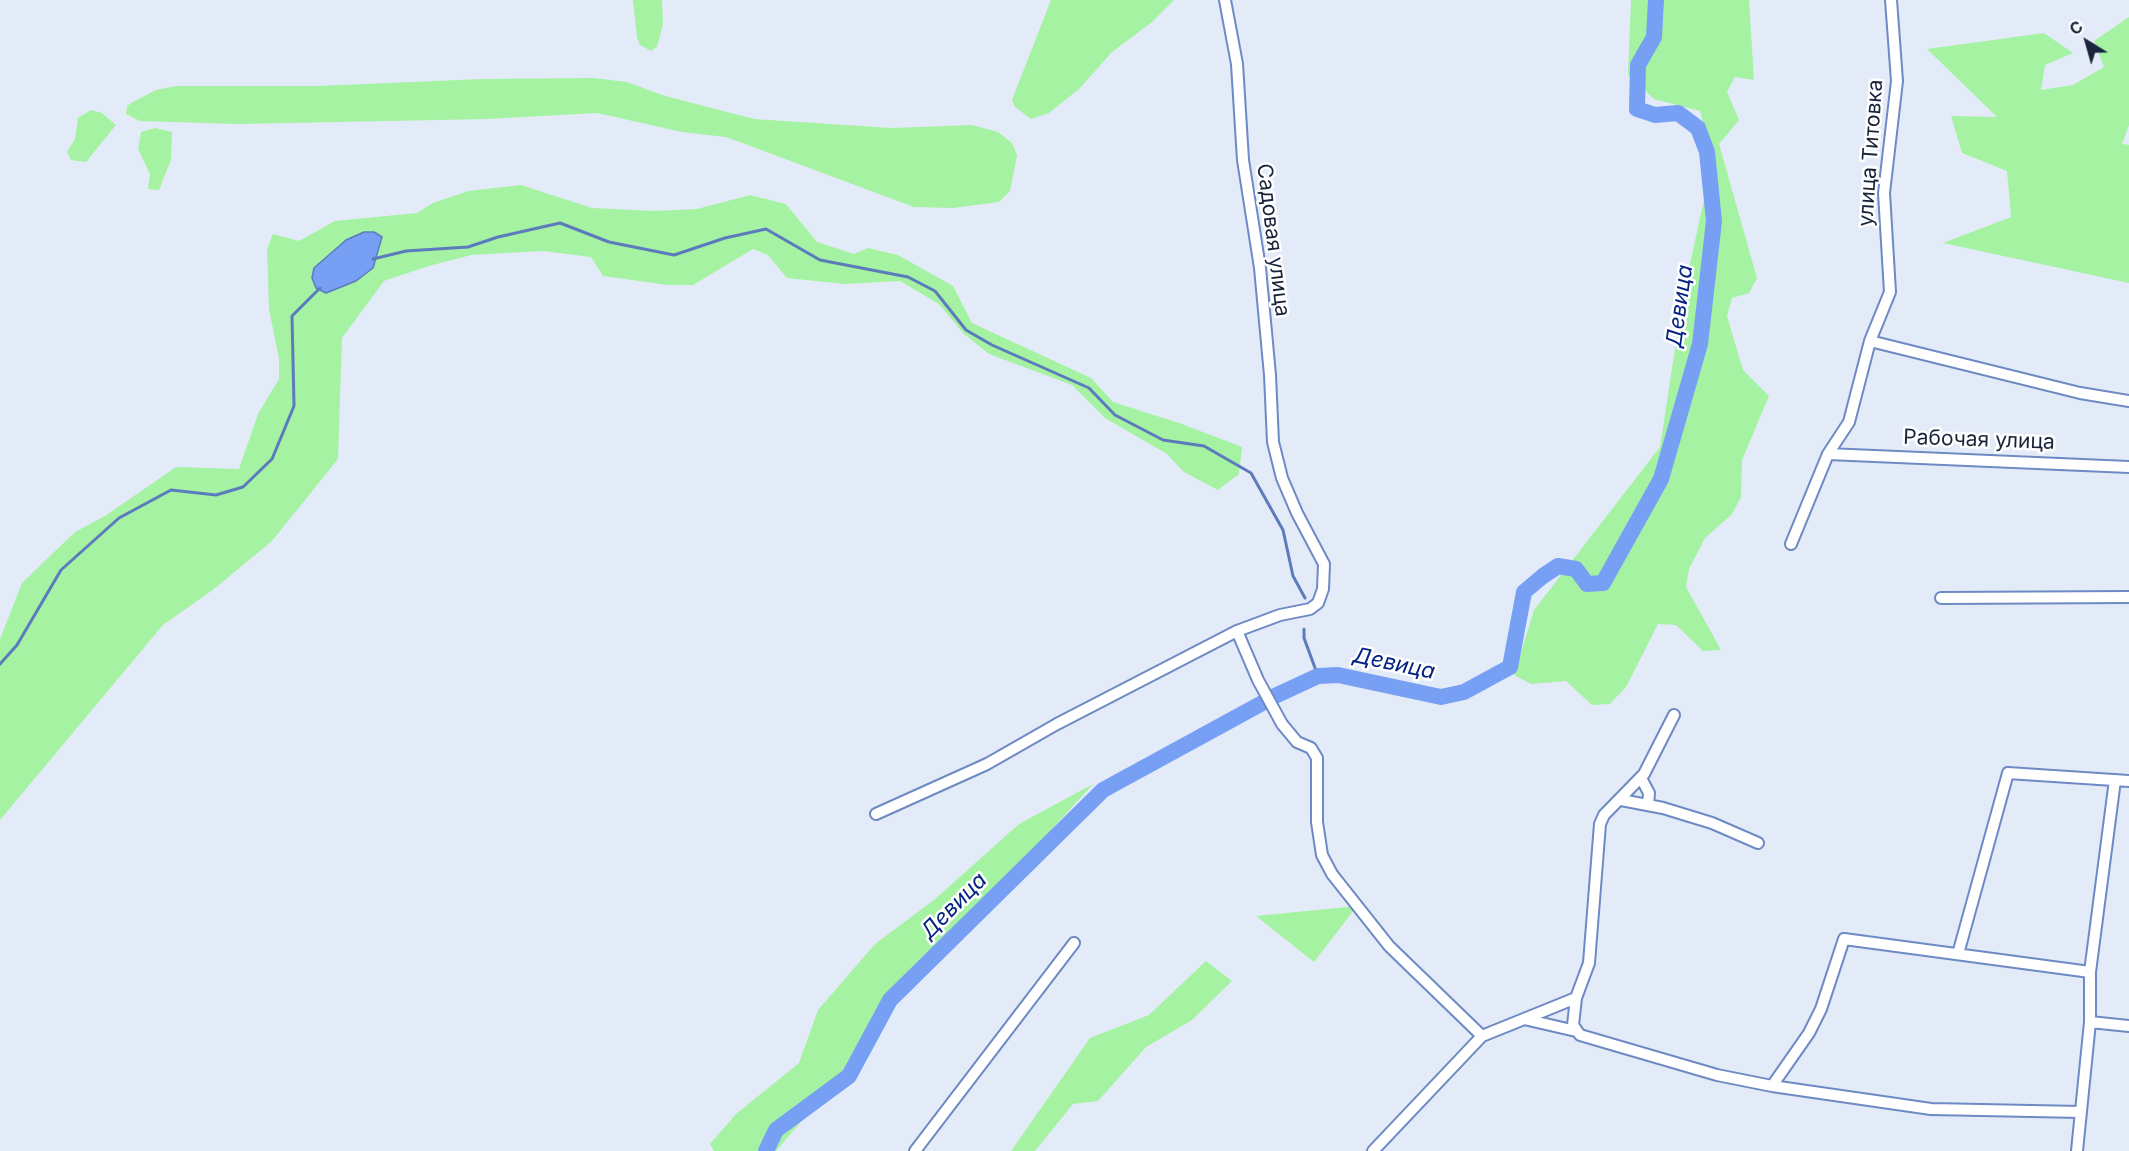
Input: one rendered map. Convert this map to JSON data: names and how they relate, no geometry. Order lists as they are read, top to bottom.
{
  "streets": {
    "street": ["улица Титовка", "Садовая улица", "Рабочая улица"]
  },
  "crossings": [
    ["улица Титовка", "Рабочая улица"]
  ],
  "water": ["Девица"],
  "north": "top left"
}
